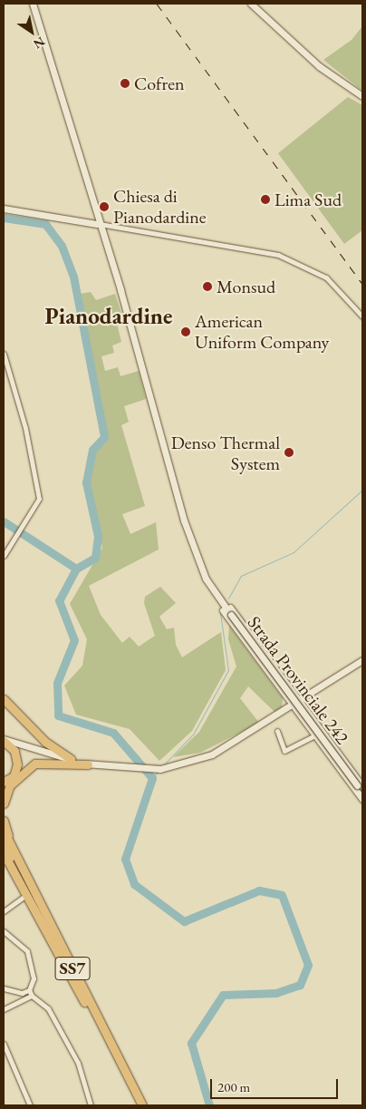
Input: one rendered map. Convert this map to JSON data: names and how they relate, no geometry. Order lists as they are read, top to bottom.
{
  "streets": {
    "highway": ["SS7"],
    "street": ["Strada Provinciale 242"]
  },
  "districts": ["Pianodardine"],
  "places": [
    "Cofren",
    "Lima Sud",
    "Chiesa di Pianodardine",
    "Monsud",
    "American Uniform Company",
    "Denso Thermal System"
  ],
  "scale_bar": "200 m",
  "north": "bottom right"
}
